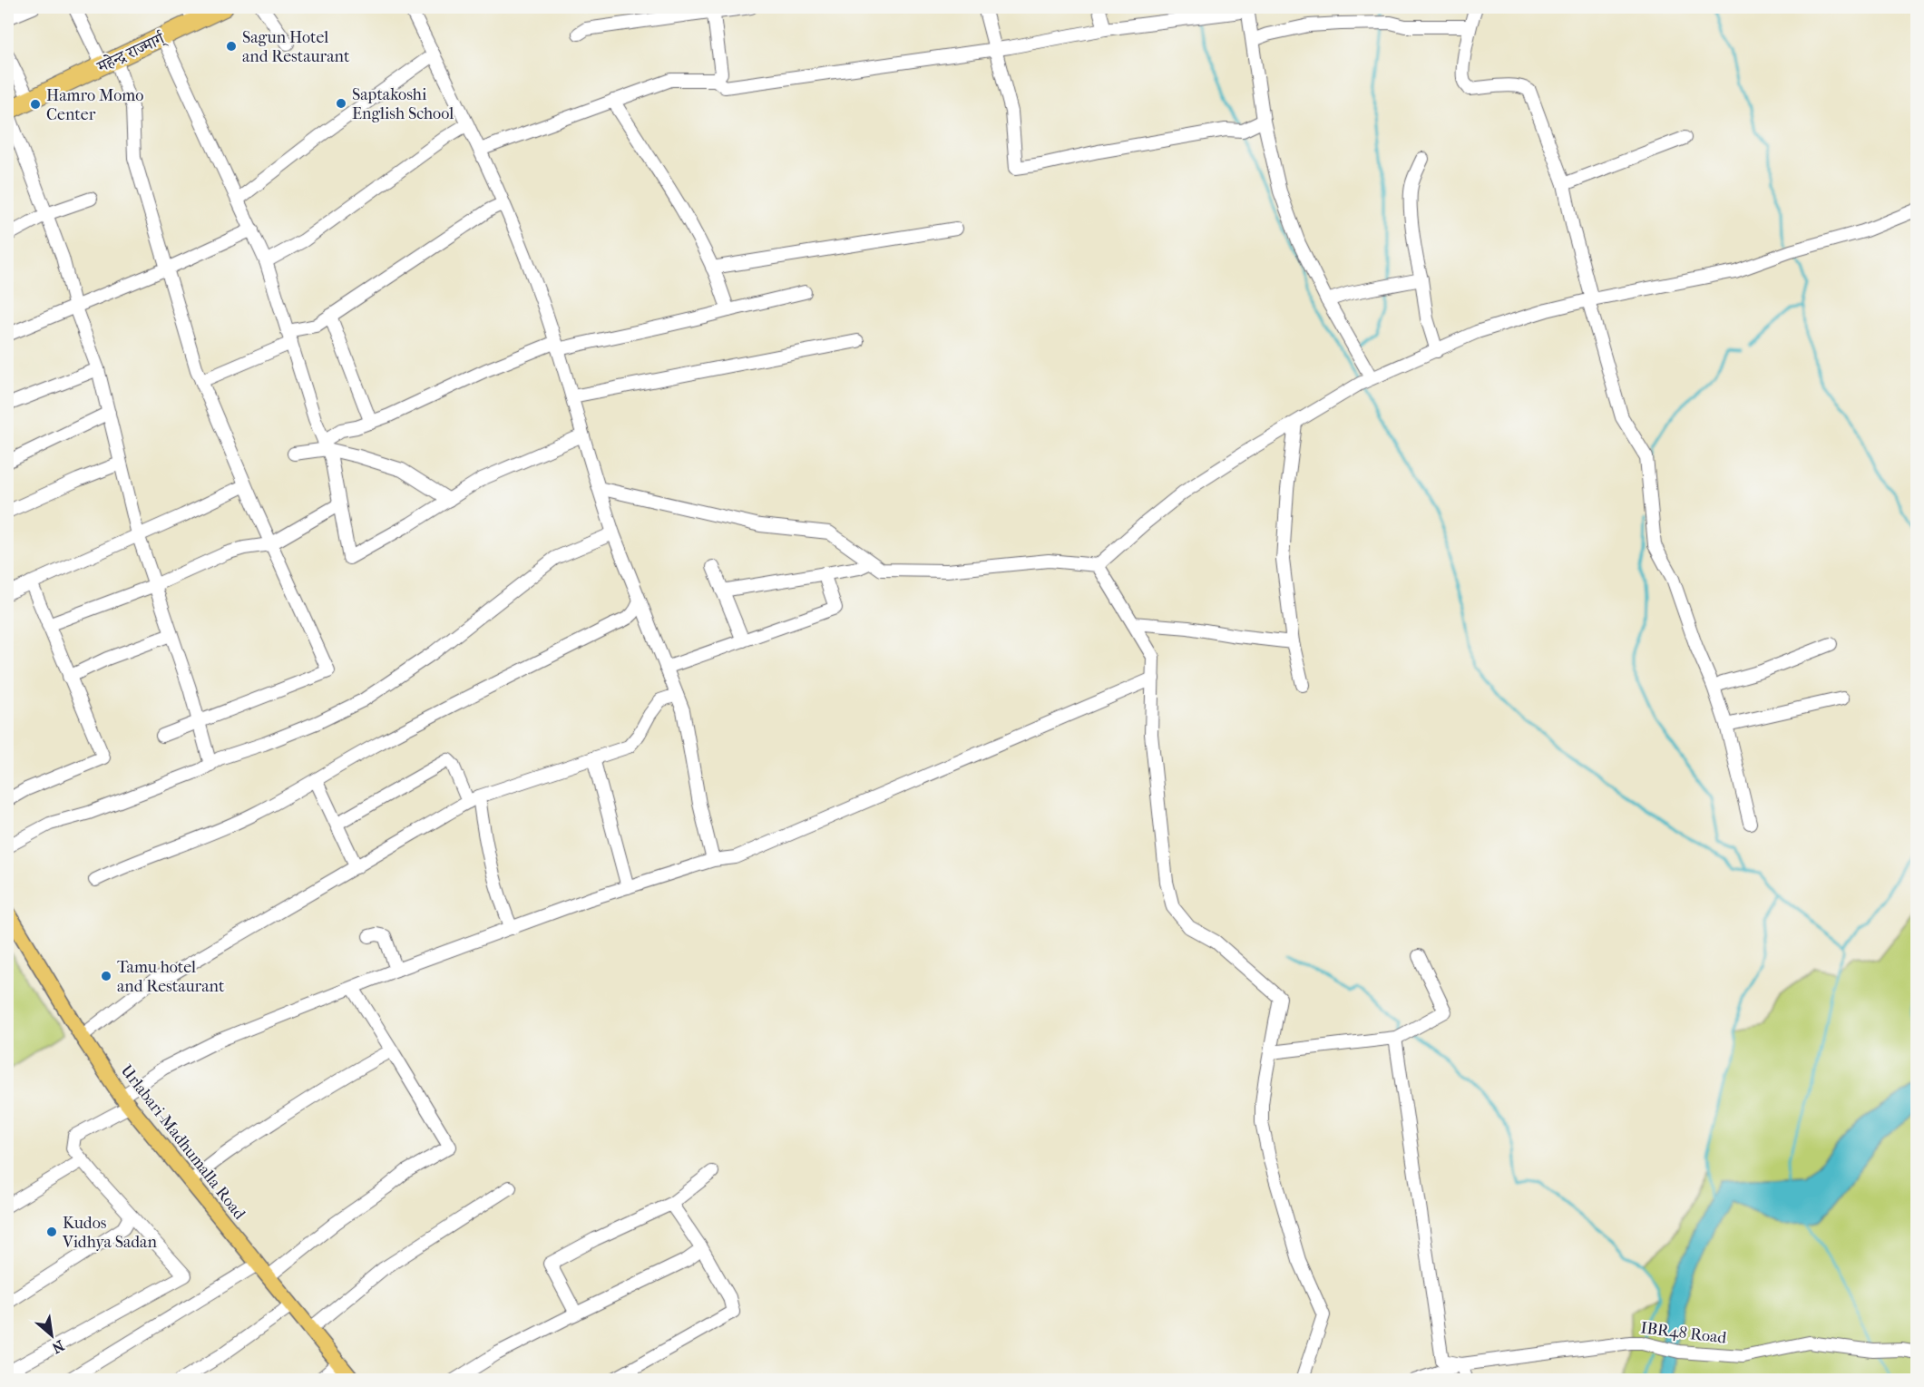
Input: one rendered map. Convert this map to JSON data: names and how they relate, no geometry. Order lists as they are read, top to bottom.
{
  "streets": {
    "highway": ["महेन्द्र राज्मार्ग्"],
    "main road": ["Urlabari-Madhumalla Road"],
    "street": ["IBR48 Road"]
  },
  "places": [
    "Sagun Hotel and Restaurant",
    "Saptakoshi English School",
    "Hamro Momo Center",
    "Tamu hotel and Restaurant",
    "Kudos Vidhya Sadan"
  ],
  "north": "bottom right"
}
